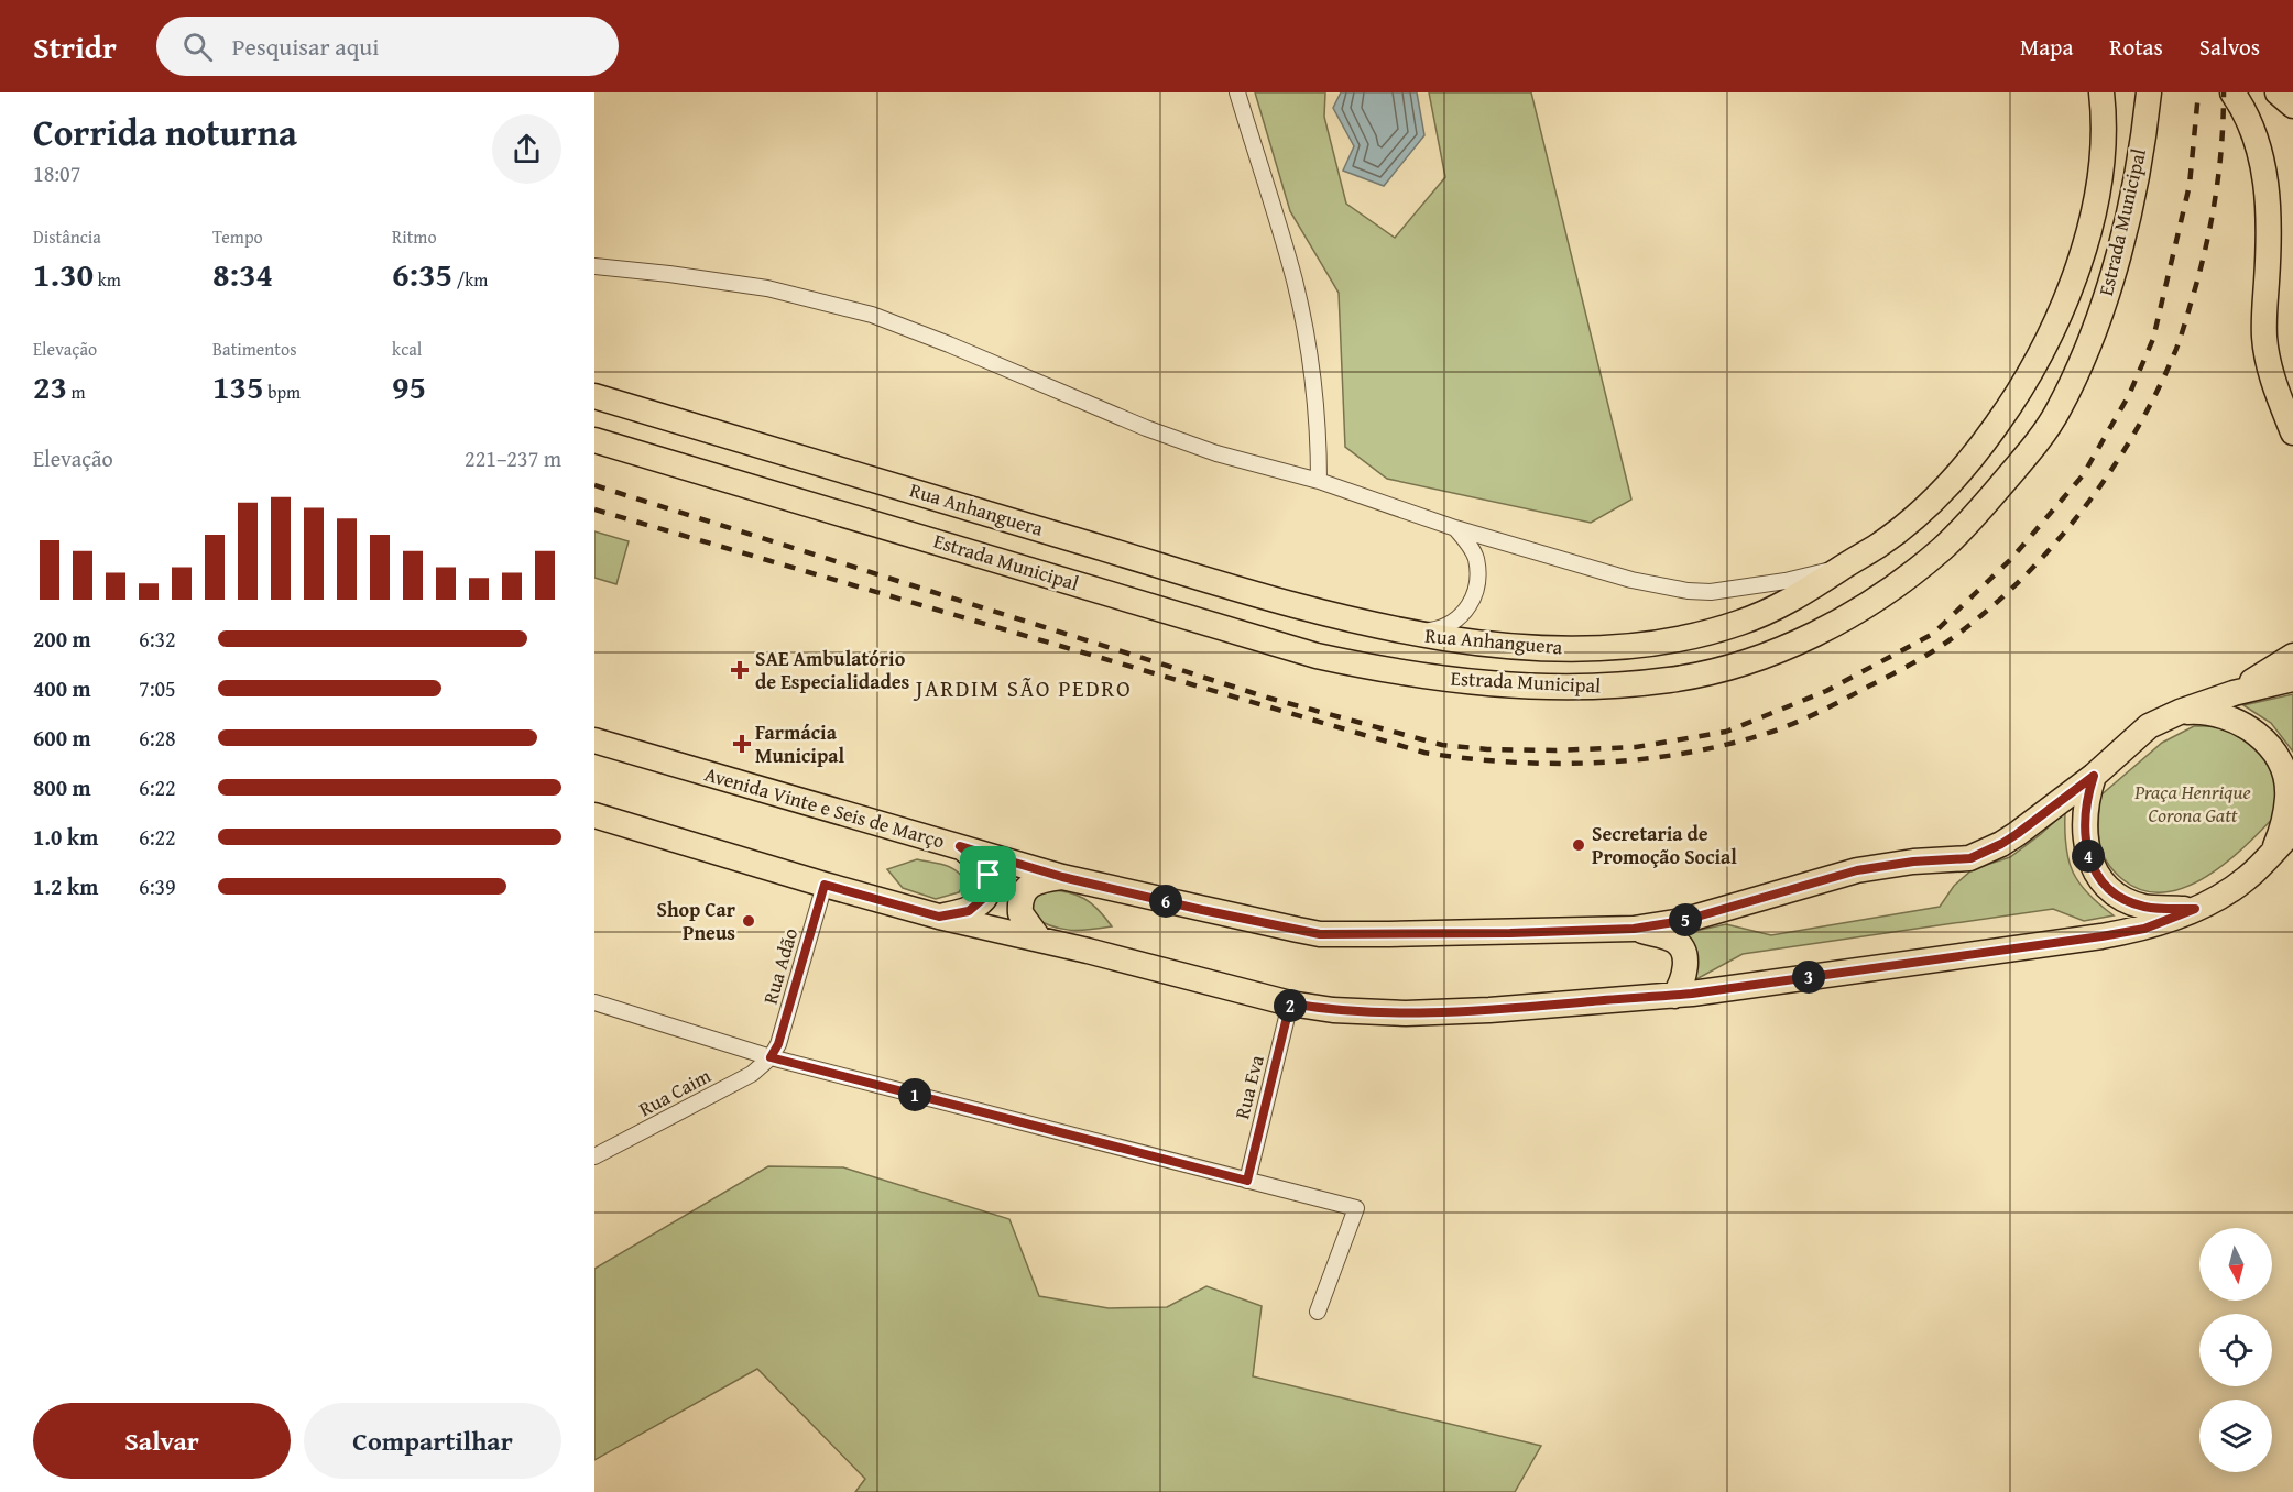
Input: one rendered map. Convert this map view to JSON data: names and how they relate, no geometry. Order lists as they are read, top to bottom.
{
  "streets": {
    "main road": ["Estrada Municipal", "Rua Anhanguera", "Avenida Vinte e Seis de Março"],
    "street": ["Rua Adão", "Rua Eva", "Rua Caim"]
  },
  "crossings": [
    ["Rua Adão", "Rua Caim"]
  ],
  "districts": ["JARDIM SÃO PEDRO"],
  "parks": ["Praça Henrique Corona Gatt"],
  "places": {
    "health": ["SAE Ambulatório de Especialidades", "Farmácia Municipal"],
    "other": ["Secretaria de Promoção Social", "Shop Car Pneus"]
  },
  "north": "bottom",
  "page": {
    "header": "Stridr",
    "search": "Pesquisar aqui",
    "nav": ["Mapa", "Rotas", "Salvos"],
    "heading": ["Corrida noturna", "18:07"],
    "stats": [
      ["Distância", "1.30 km"],
      ["Tempo", "8:34"],
      ["Ritmo", "6:35 /km"],
      ["Elevação", "23 m"],
      ["Batimentos", "135 bpm"],
      ["kcal", "95"]
    ],
    "chart": ["Elevação", "221–237 m"],
    "list": [
      {
        "name": "200 m",
        "note": "6:32"
      },
      {
        "name": "400 m",
        "note": "7:05"
      },
      {
        "name": "600 m",
        "note": "6:28"
      },
      {
        "name": "800 m",
        "note": "6:22"
      },
      {
        "name": "1.0 km",
        "note": "6:22"
      },
      {
        "name": "1.2 km",
        "note": "6:39"
      }
    ],
    "pins": [
      "4",
      "6",
      "5",
      "3",
      "2",
      "1"
    ],
    "buttons": ["Salvar", "Compartilhar"]
  }
}
